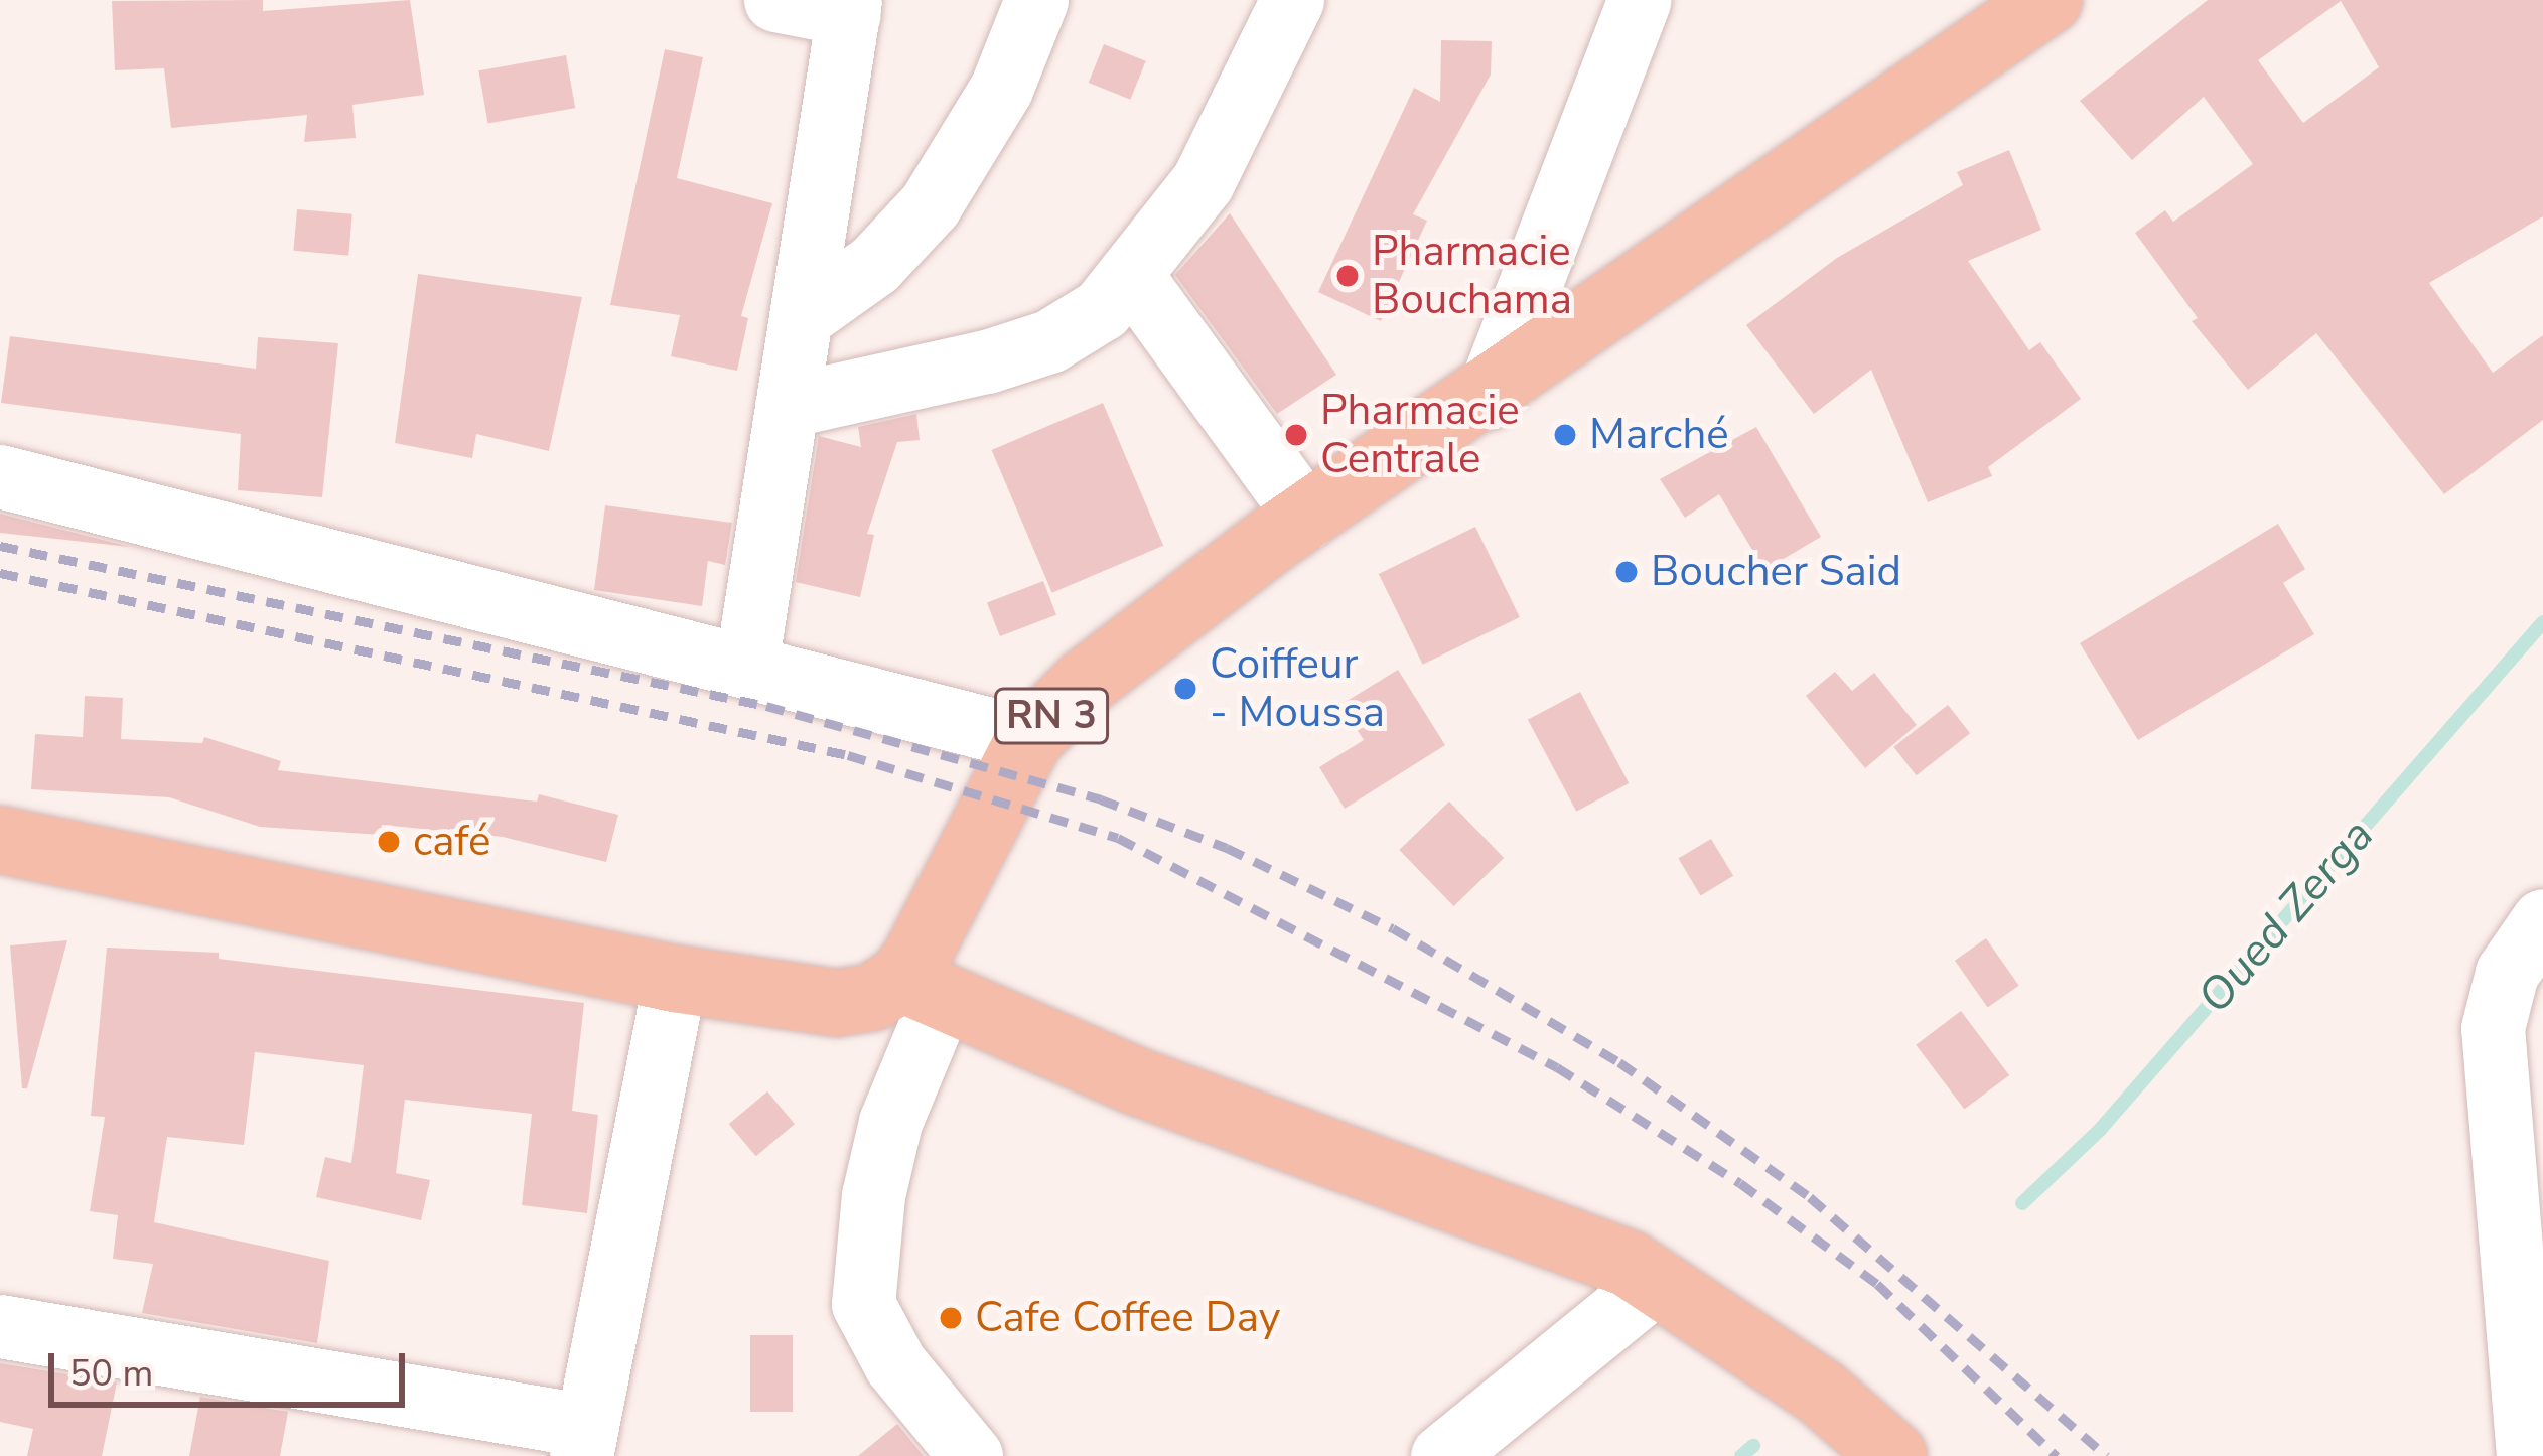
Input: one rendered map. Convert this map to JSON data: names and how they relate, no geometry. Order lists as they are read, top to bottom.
{
  "streets": {
    "main road": ["RN 3"]
  },
  "water": ["Oued Zerga"],
  "places": [
    "Pharmacie Bouchama",
    "Pharmacie Centrale",
    "Marché",
    "Boucher Said",
    "Coiffeur - Moussa",
    "café",
    "Cafe Coffee Day"
  ],
  "scale_bar": "50 m"
}
